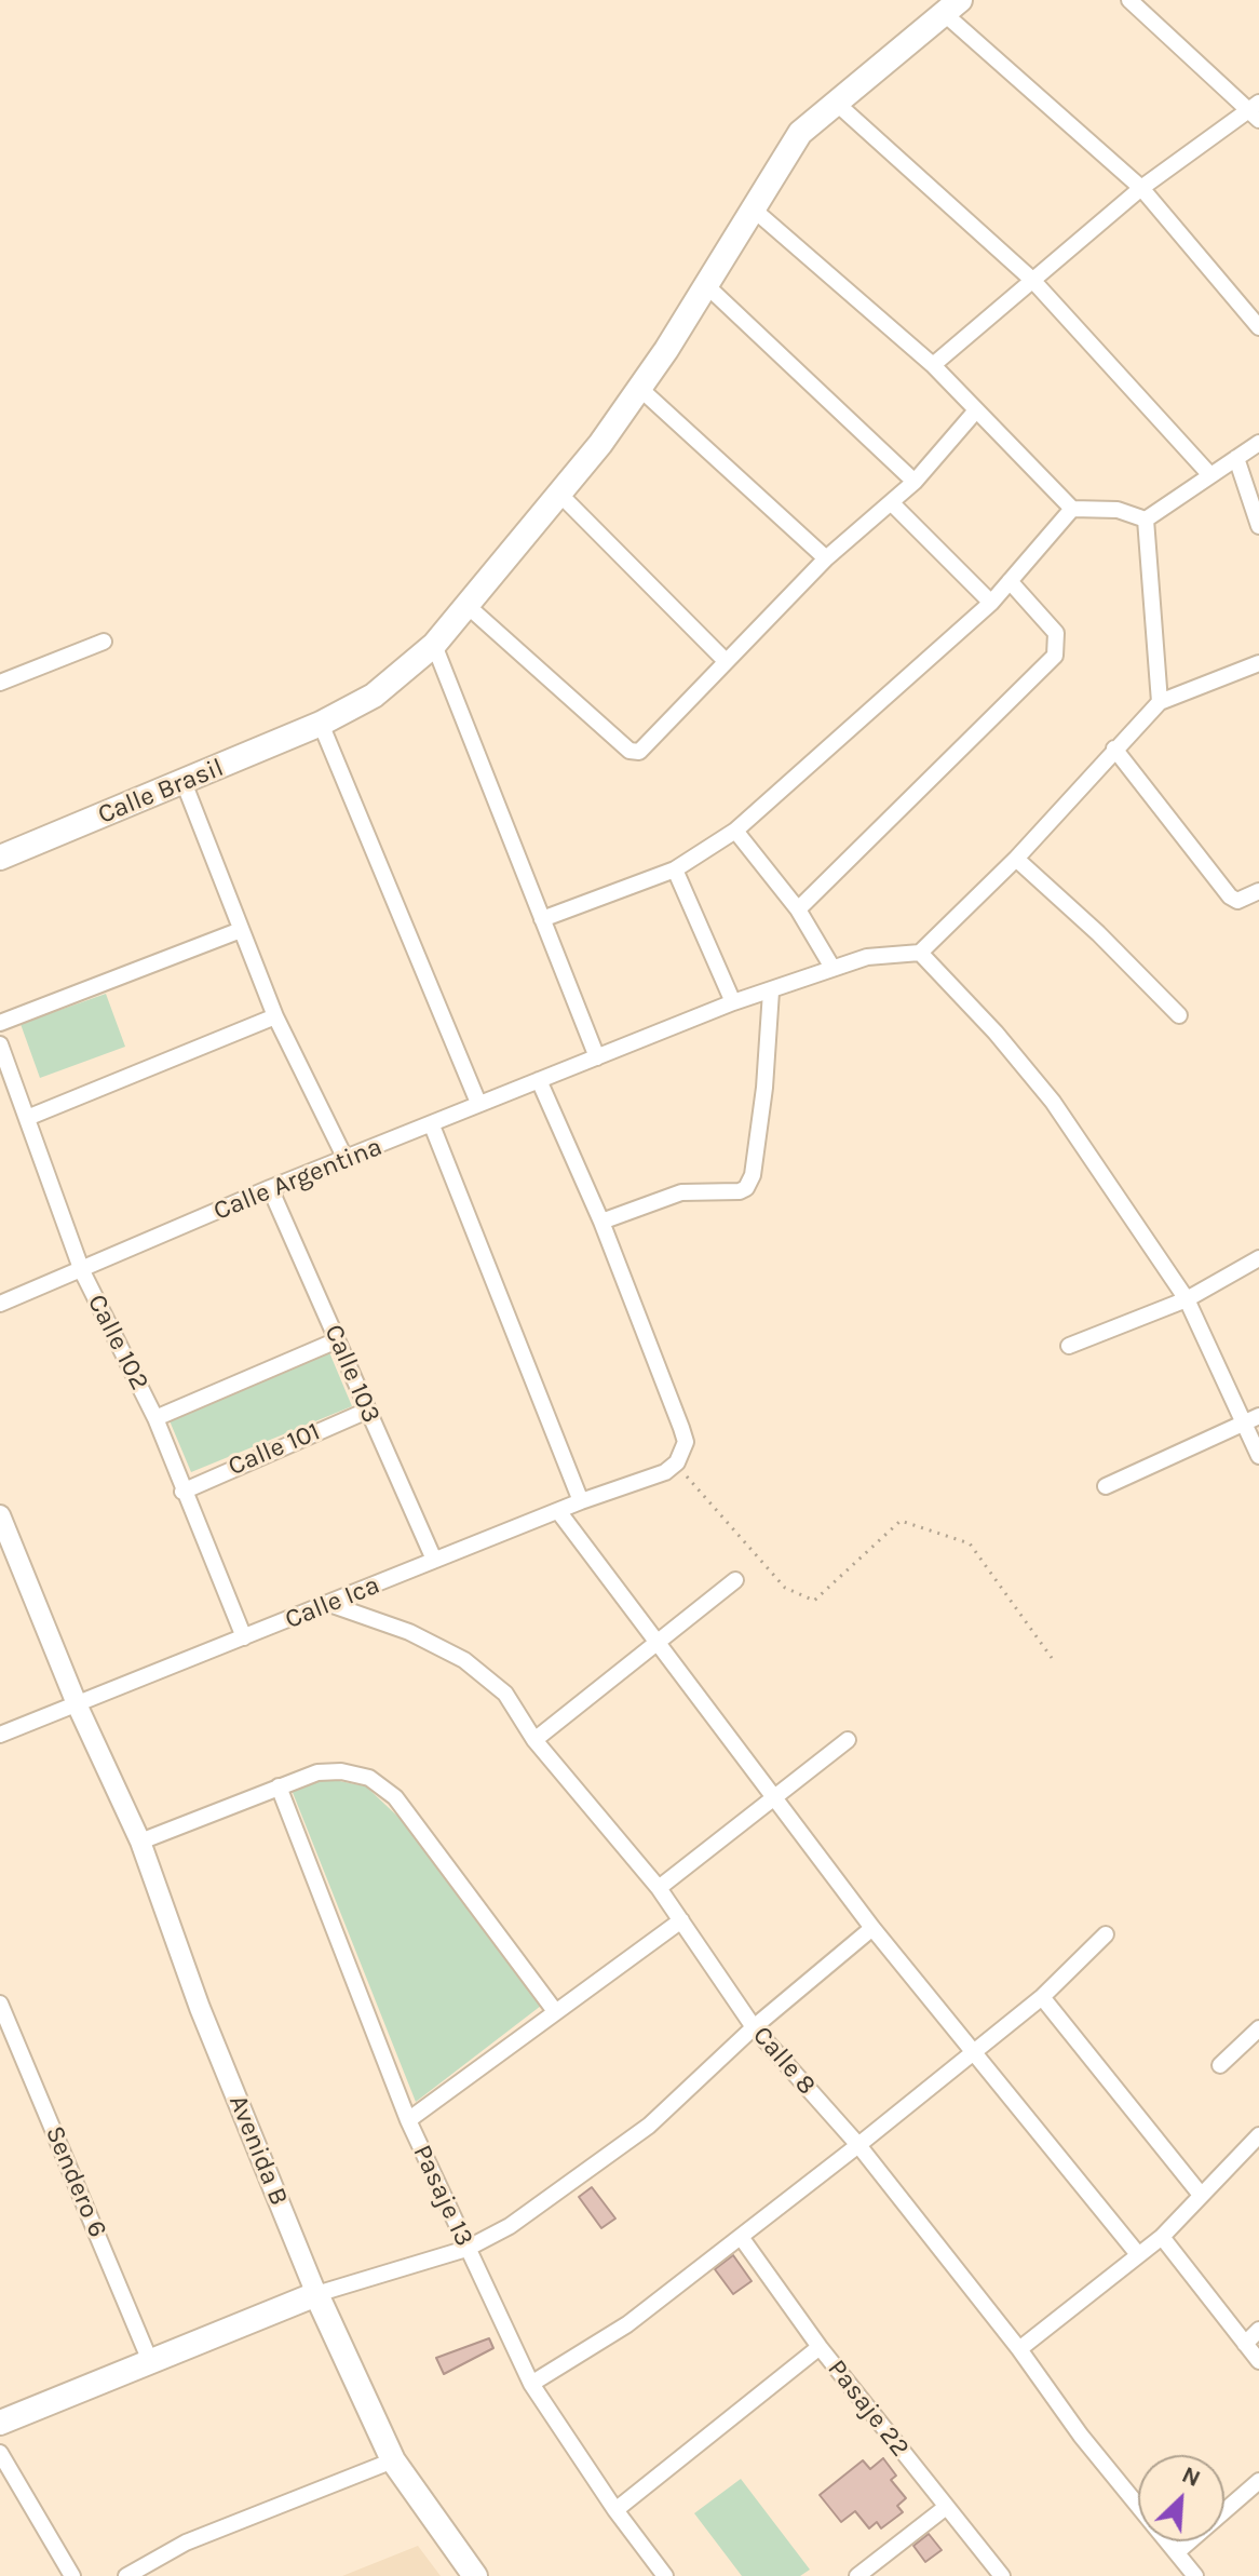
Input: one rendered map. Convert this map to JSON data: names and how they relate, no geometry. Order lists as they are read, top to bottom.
{
  "streets": {
    "main road": ["Calle Brasil", "Avenida B"],
    "street": [
      "Calle Argentina",
      "Calle 102",
      "Calle 103",
      "Calle 101",
      "Calle Ica",
      "Calle 8",
      "Sendero 6",
      "Pasaje 13",
      "Pasaje 22"
    ]
  },
  "crossings": [
    ["Calle Argentina", "Calle 102"],
    ["Calle Argentina", "Calle 103"],
    ["Calle 102", "Calle 101"],
    ["Calle 102", "Calle Ica"],
    ["Calle 103", "Calle 101"],
    ["Calle 103", "Calle Ica"],
    ["Calle Ica", "Calle 8"],
    ["Calle Ica", "Avenida B"]
  ],
  "north": "top right"
}
